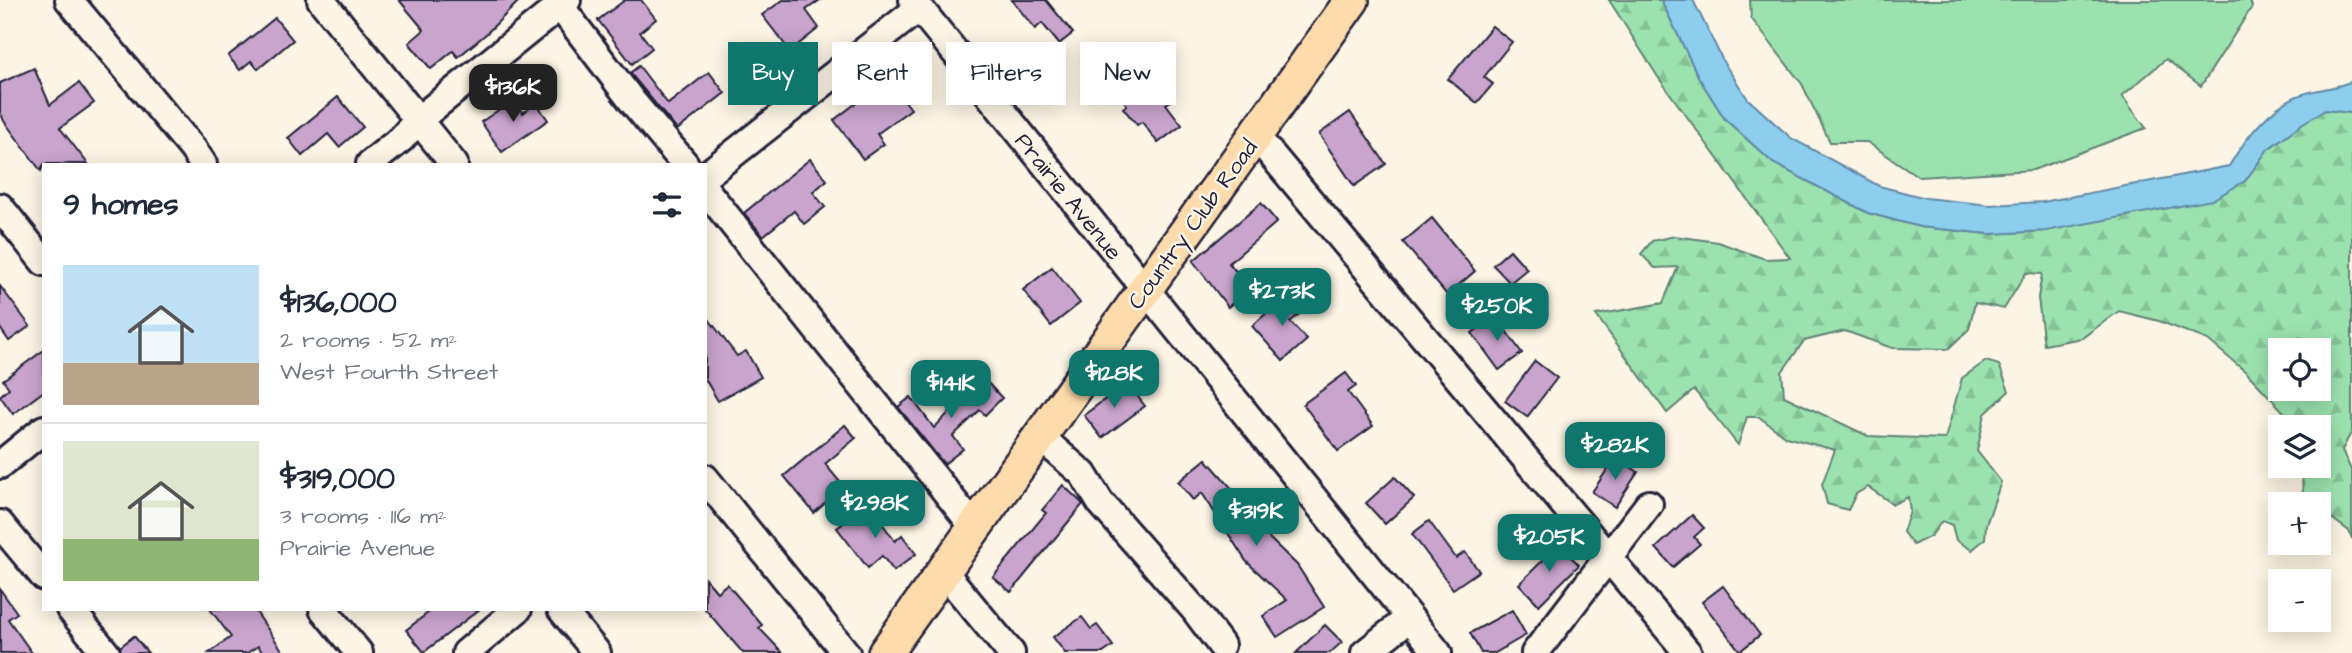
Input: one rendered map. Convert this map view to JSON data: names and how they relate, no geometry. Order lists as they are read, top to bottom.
{
  "streets": {
    "main road": ["Country Club Road"],
    "street": ["Prairie Avenue"]
  },
  "crossings": [
    ["Prairie Avenue", "Country Club Road"]
  ],
  "page": {
    "chip": [
      "Buy",
      "Rent",
      "Filters",
      "New"
    ],
    "price": [
      "$136K",
      "$273K",
      "$250K",
      "$128K",
      "$141K",
      "$282K",
      "$298K",
      "$319K",
      "$205K"
    ],
    "heading": "9 homes",
    "list": [
      {
        "name": "$136,000",
        "note": "2 rooms · 52 m² · West Fourth Street"
      },
      {
        "name": "$319,000",
        "note": "3 rooms · 116 m² · Prairie Avenue"
      }
    ],
    "map_buttons": ["+", "−"]
  }
}
